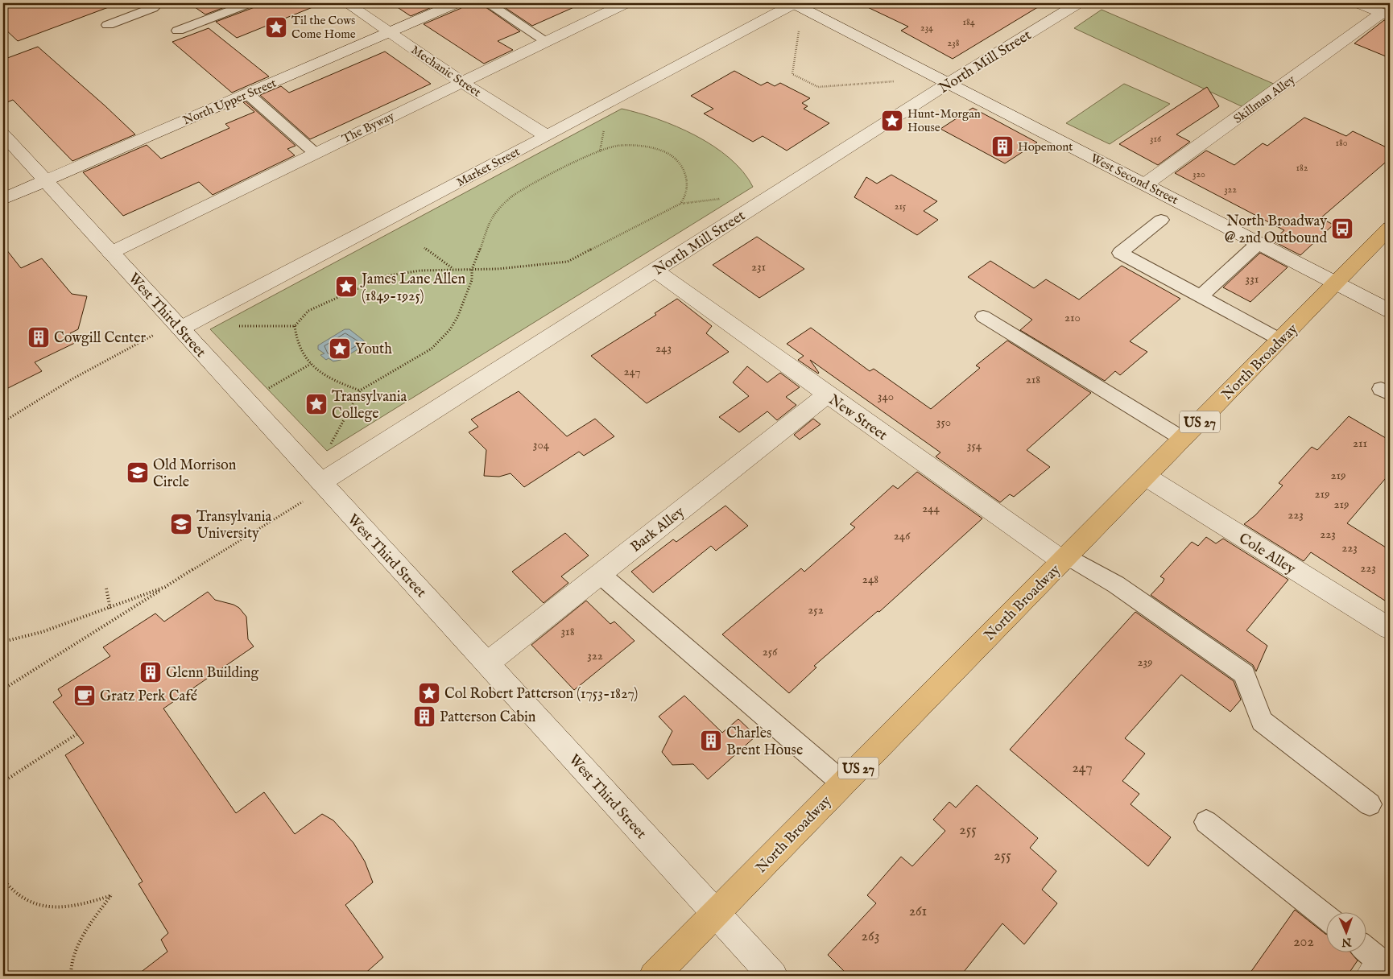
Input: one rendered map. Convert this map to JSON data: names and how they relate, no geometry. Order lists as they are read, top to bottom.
{
  "streets": {
    "main road": ["North Broadway", "US 27"],
    "street": [
      "North Mill Street",
      "Mechanic Street",
      "Skillman Alley",
      "North Upper Street",
      "The Byway",
      "Market Street",
      "West Second Street",
      "West Third Street",
      "New Street",
      "Bark Alley",
      "Cole Alley"
    ]
  },
  "crossings": [
    ["North Mill Street", "West Second Street"],
    ["North Mill Street", "West Third Street"],
    ["North Mill Street", "New Street"],
    ["Mechanic Street", "North Upper Street"],
    ["Mechanic Street", "The Byway"],
    ["Mechanic Street", "Market Street"],
    ["Skillman Alley", "West Second Street"],
    ["North Upper Street", "West Third Street"],
    ["The Byway", "West Third Street"],
    ["Market Street", "West Second Street"],
    ["Market Street", "West Third Street"],
    ["West Second Street", "North Broadway"],
    ["West Third Street", "North Broadway"],
    ["West Third Street", "Bark Alley"],
    ["North Broadway", "New Street"],
    ["North Broadway", "Cole Alley"],
    ["New Street", "Bark Alley"]
  ],
  "places": {
    "place": [
      "Til the Cows Come Home",
      "Hunt-Morgan House",
      "James Lane Allen (1849-1925)",
      "Youth",
      "Transylvania College",
      "Col Robert Patterson (1753-1827)"
    ],
    "building": [
      "Hopemont",
      "Cowgill Center",
      "Glenn Building",
      "Patterson Cabin",
      "Charles Brent House"
    ],
    "bus stop": ["North Broadway @ 2nd Outbound"],
    "school or university": ["Old Morrison Circle", "Transylvania University"],
    "cafe": ["Gratz Perk Café"]
  },
  "house_numbers": [
    "184",
    "234",
    "238",
    "316",
    "180",
    "182",
    "320",
    "322",
    "215",
    "231",
    "331",
    "210",
    "243",
    "247",
    "218",
    "340",
    "350",
    "211",
    "304",
    "354",
    "219",
    "219",
    "219",
    "244",
    "223",
    "223",
    "246",
    "223",
    "223",
    "248",
    "252",
    "318",
    "256",
    "322",
    "239",
    "247",
    "255",
    "255",
    "261",
    "263",
    "202"
  ],
  "north": "bottom"
}
